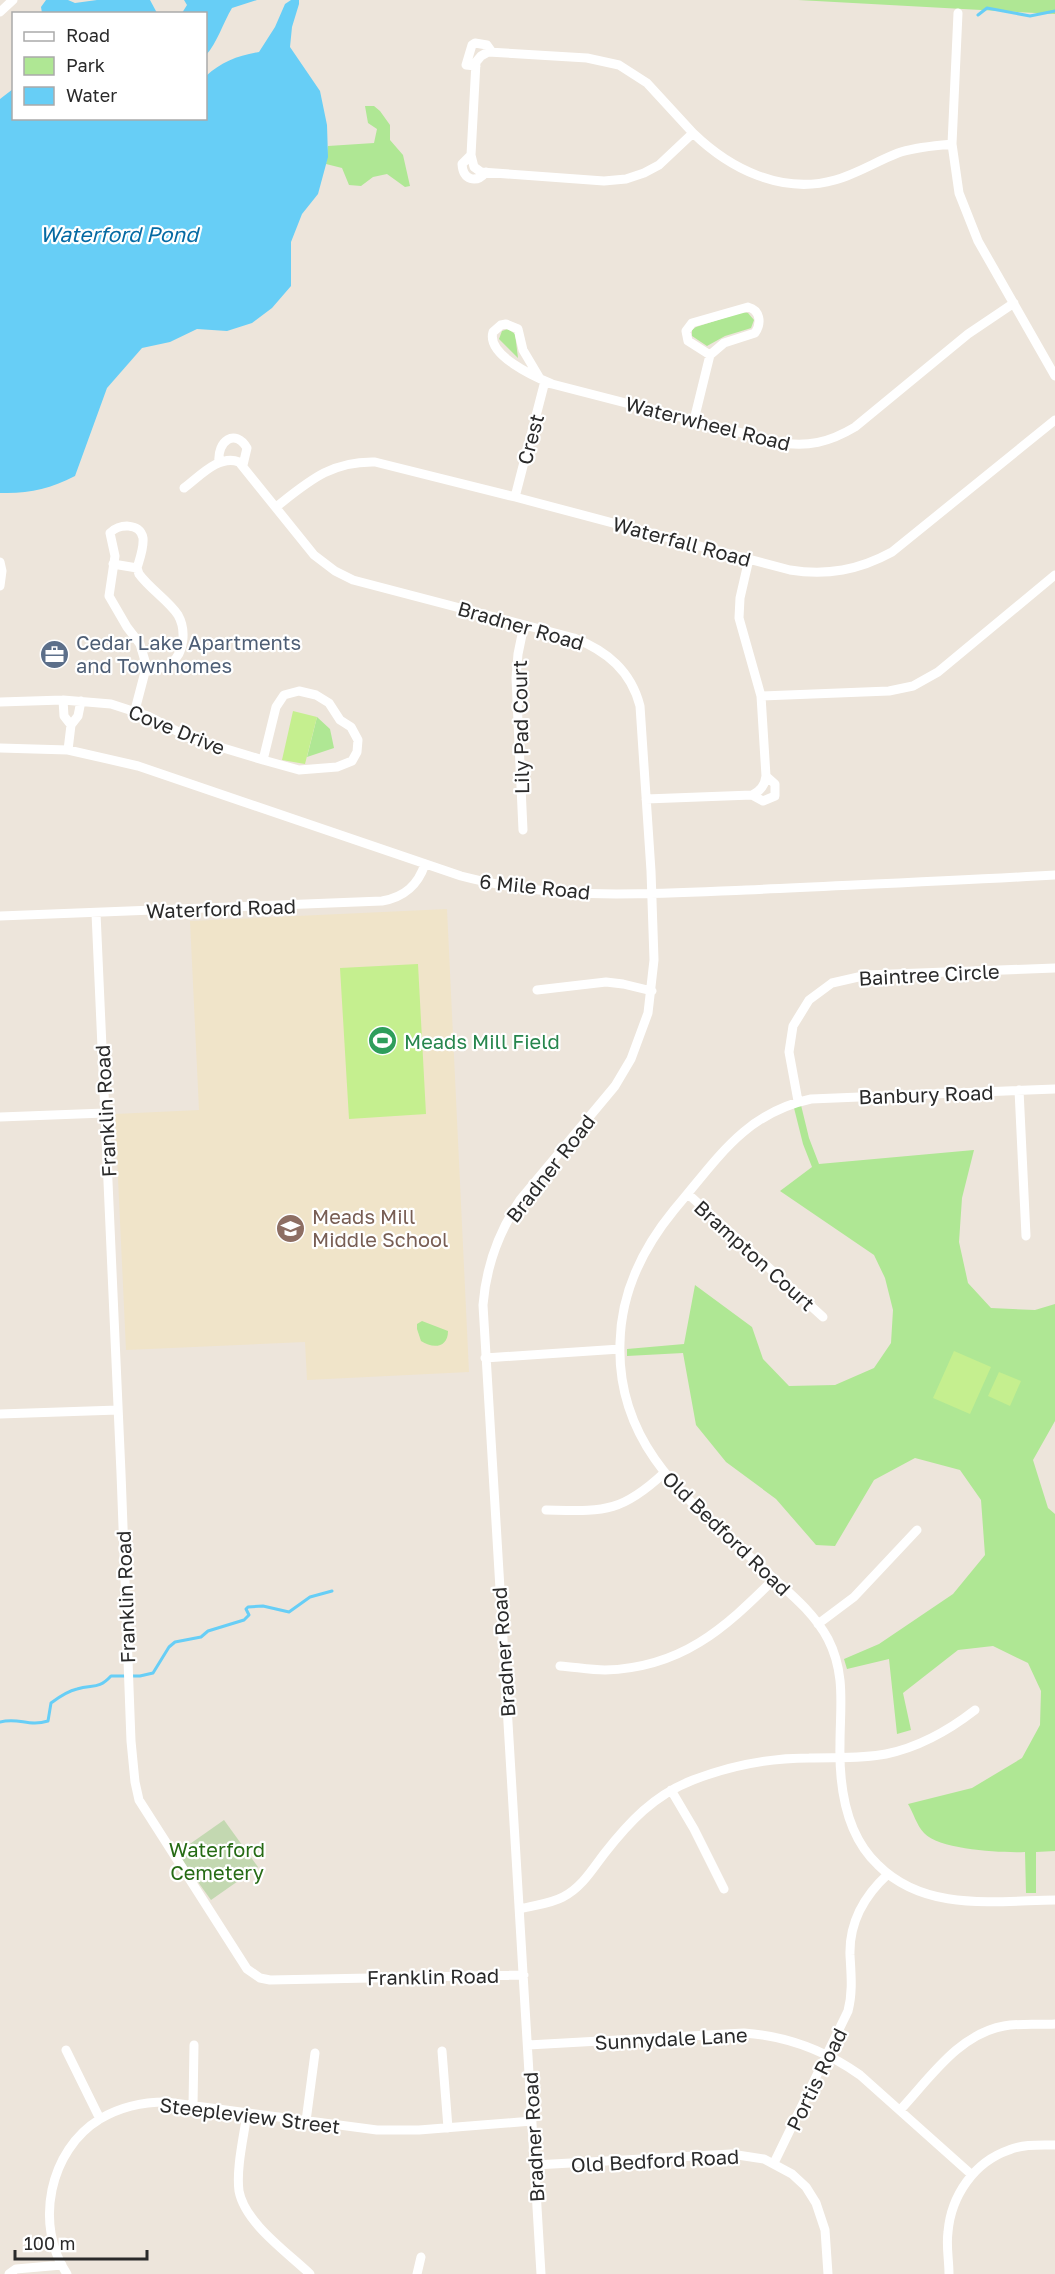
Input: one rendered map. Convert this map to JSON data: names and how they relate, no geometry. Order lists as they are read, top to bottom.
{
  "streets": {
    "street": [
      "Waterwheel Road",
      "Crest",
      "Waterfall Road",
      "Bradner Road",
      "Lily Pad Court",
      "Cove Drive",
      "6 Mile Road",
      "Waterford Road",
      "Baintree Circle",
      "Banbury Road",
      "Franklin Road",
      "Brampton Court",
      "Old Bedford Road",
      "Sunnydale Lane",
      "Portis Road",
      "Steepleview Street"
    ]
  },
  "crossings": [
    ["Waterwheel Road", "Crest"],
    ["Crest", "Waterfall Road"],
    ["Waterfall Road", "Bradner Road"],
    ["Bradner Road", "Lily Pad Court"],
    ["Bradner Road", "6 Mile Road"],
    ["Bradner Road", "Franklin Road"],
    ["Bradner Road", "Old Bedford Road"],
    ["Bradner Road", "Sunnydale Lane"],
    ["Bradner Road", "Steepleview Street"],
    ["6 Mile Road", "Waterford Road"],
    ["Waterford Road", "Franklin Road"],
    ["Baintree Circle", "Banbury Road"],
    ["Baintree Circle", "Old Bedford Road"],
    ["Banbury Road", "Old Bedford Road"],
    ["Brampton Court", "Old Bedford Road"],
    ["Old Bedford Road", "Portis Road"],
    ["Sunnydale Lane", "Portis Road"]
  ],
  "water": ["Waterford Pond"],
  "parks": ["Waterford Cemetery"],
  "places": {
    "office": ["Cedar Lake Apartments and Townhomes"],
    "sports": ["Meads Mill Field"],
    "school or university": ["Meads Mill Middle School"]
  },
  "legend": ["Road", "Park", "Water"],
  "scale_bar": "100 m"
}
